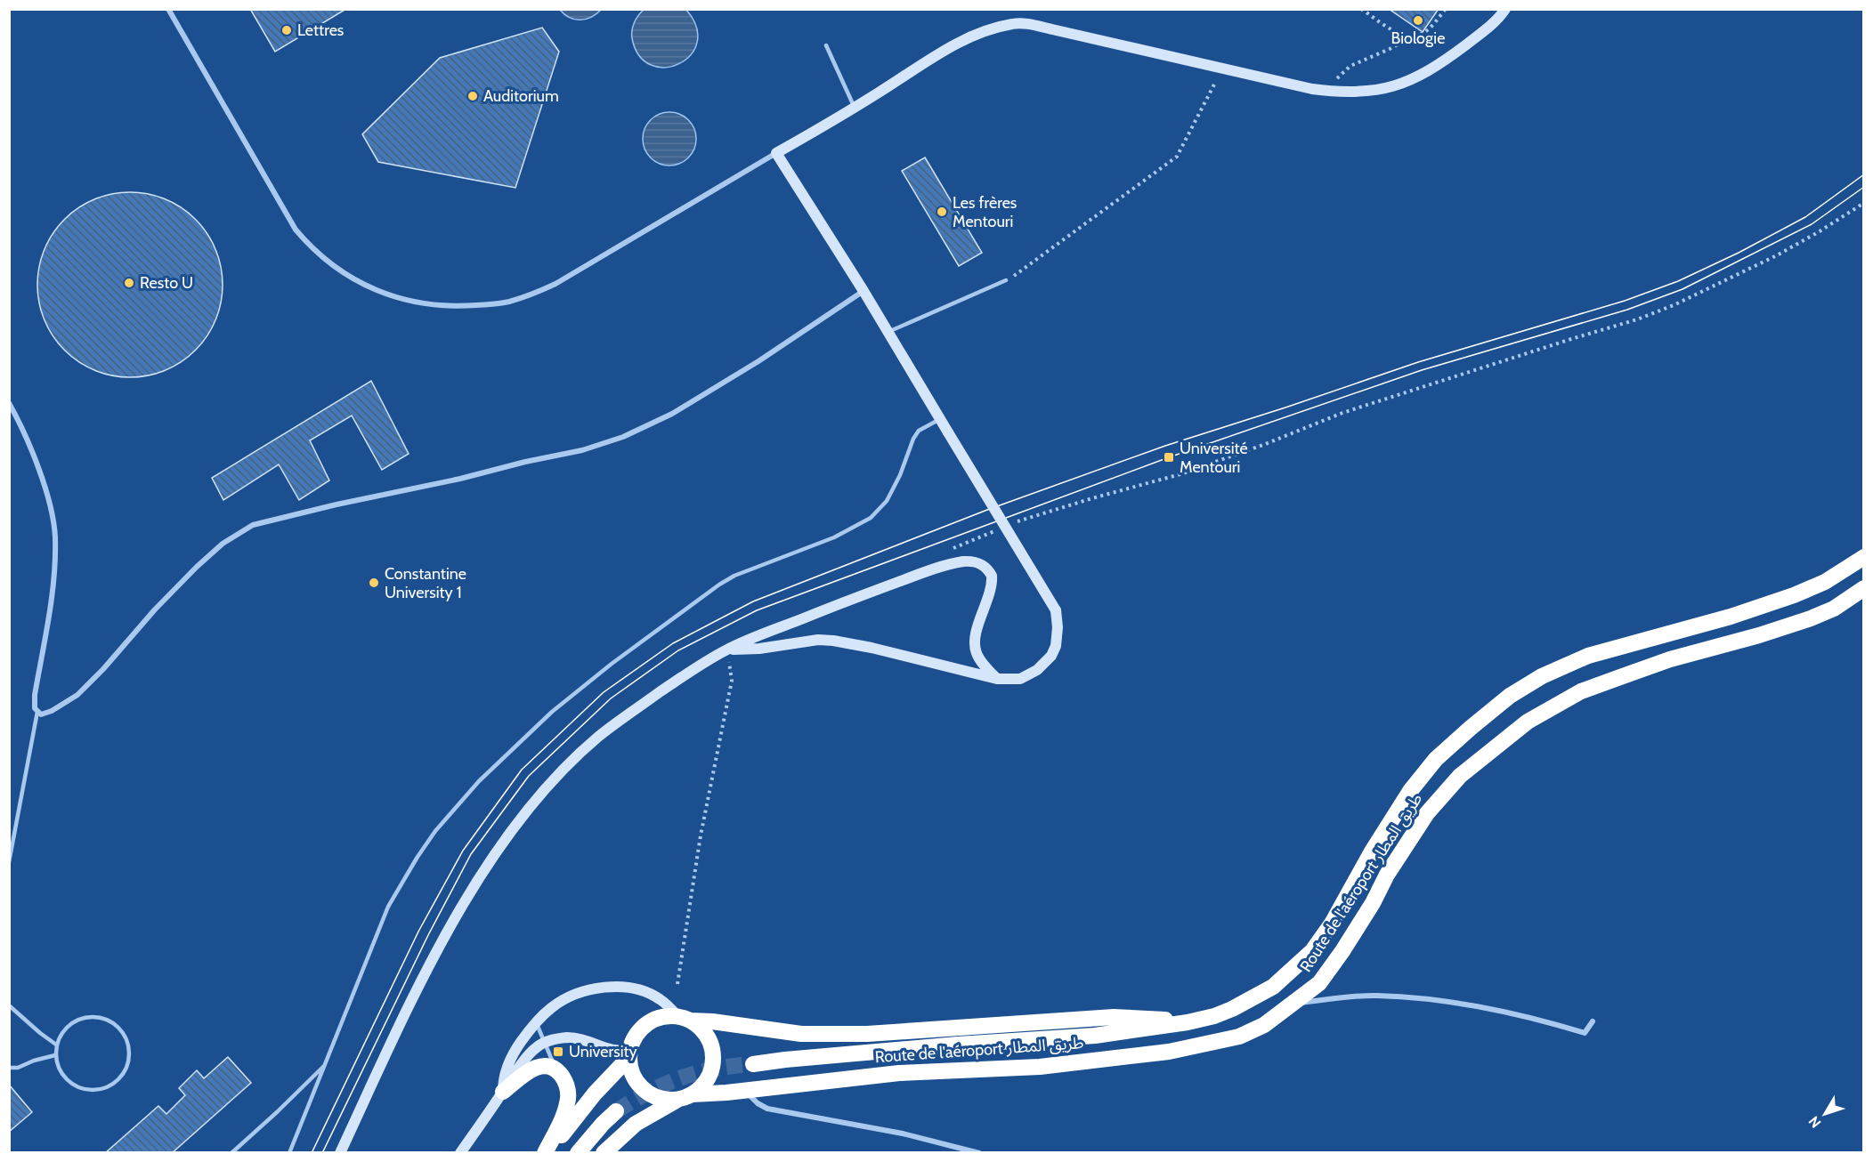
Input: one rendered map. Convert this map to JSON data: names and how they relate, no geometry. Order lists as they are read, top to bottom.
{
  "streets": {
    "highway": ["Route de l'aéroport طريق المطار"]
  },
  "places": {
    "other": [
      "Biologie",
      "Lettres",
      "Auditorium",
      "Les frères Mentouri",
      "Resto U",
      "Constantine University 1"
    ],
    "transit": ["Université Mentouri", "University"]
  },
  "north": "bottom left"
}
